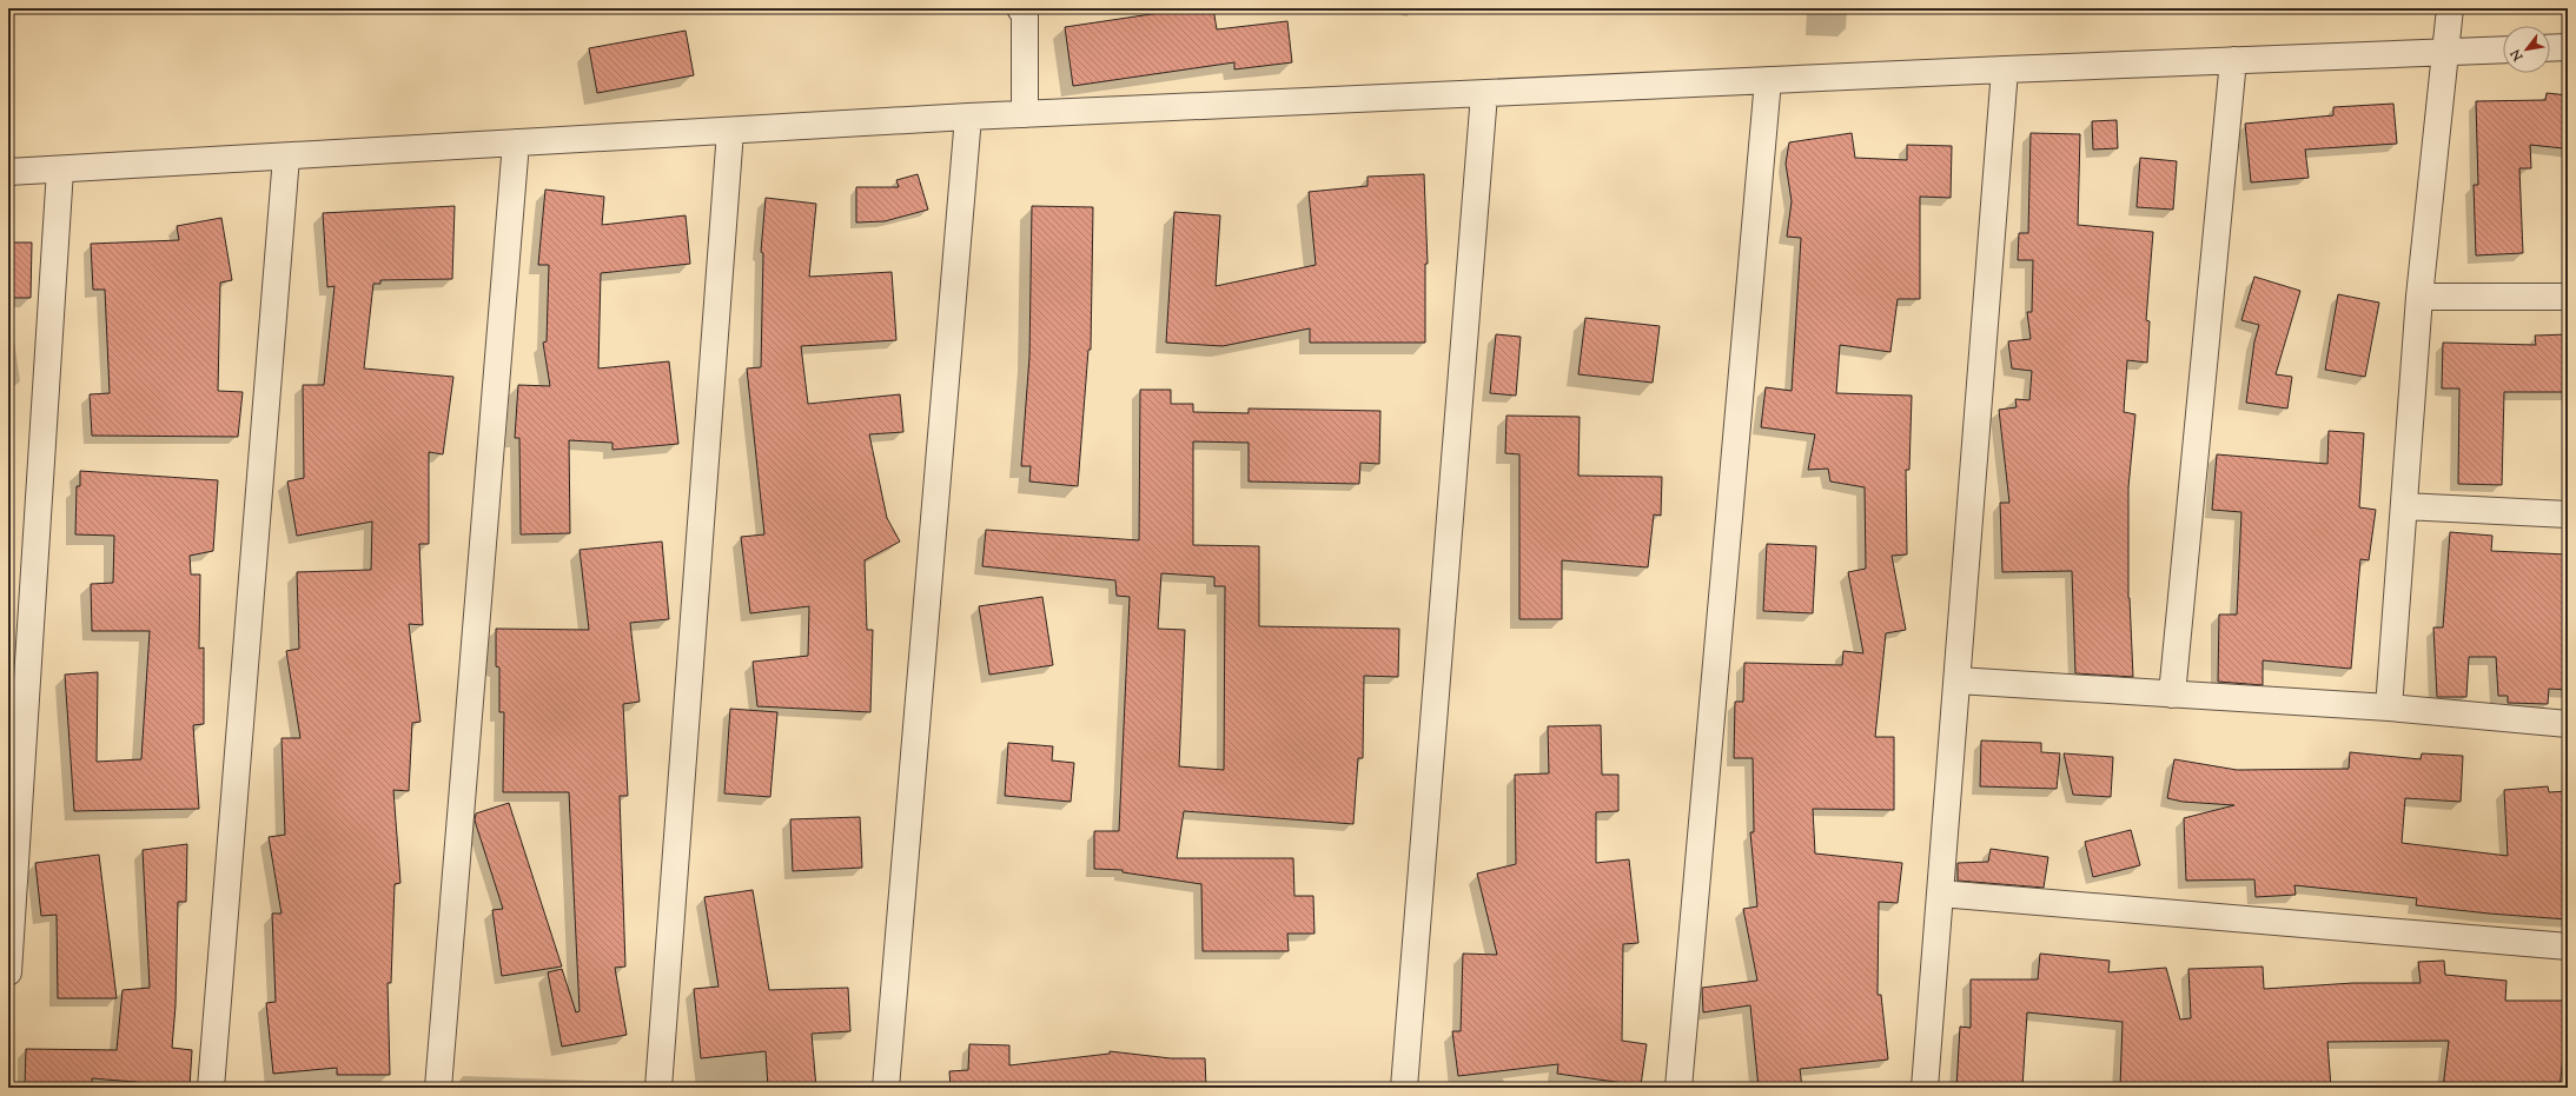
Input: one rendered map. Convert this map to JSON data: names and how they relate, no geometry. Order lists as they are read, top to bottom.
{
  "north": "bottom left"
}
